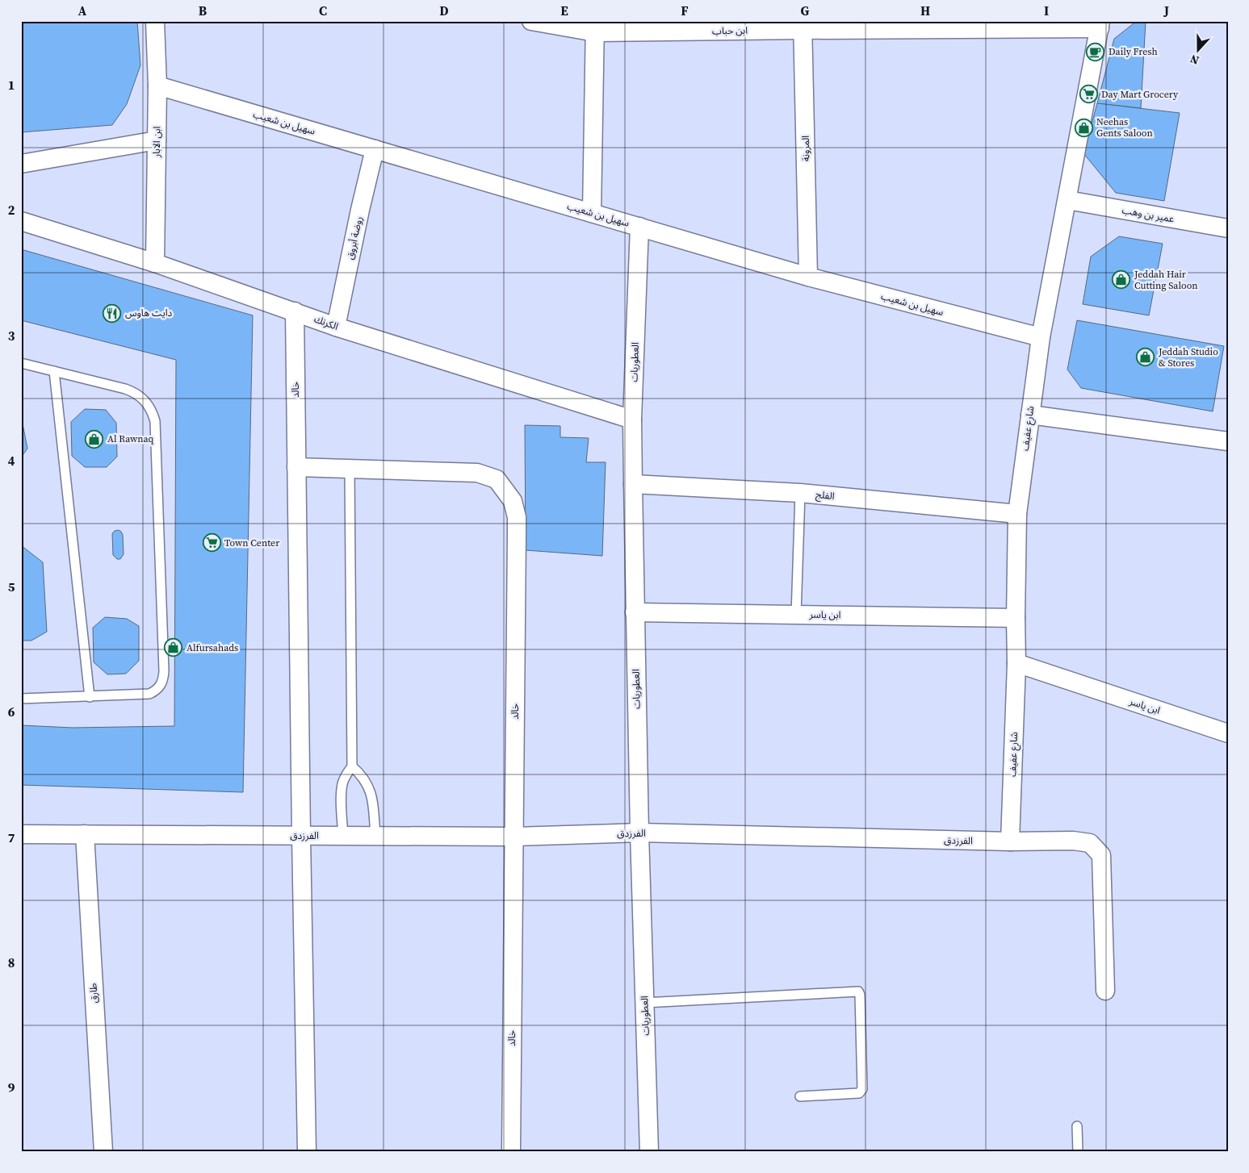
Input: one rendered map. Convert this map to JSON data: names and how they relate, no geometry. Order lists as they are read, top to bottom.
{
  "streets": {
    "street": [
      "ابن حباب",
      "سهيل بن شعيب",
      "ابن الابار",
      "المرونة",
      "عمير بن وهب",
      "روضة أبروق",
      "الكرنك",
      "العطوريات",
      "خالد",
      "شارع عفيف",
      "الفلج",
      "ابن ياسر",
      "الفرزدق",
      "طارق"
    ]
  },
  "crossings": [
    ["ابن حباب", "المرونة"],
    ["ابن حباب", "شارع عفيف"],
    ["سهيل بن شعيب", "ابن الابار"],
    ["سهيل بن شعيب", "المرونة"],
    ["سهيل بن شعيب", "روضة أبروق"],
    ["سهيل بن شعيب", "العطوريات"],
    ["سهيل بن شعيب", "شارع عفيف"],
    ["ابن الابار", "الكرنك"],
    ["عمير بن وهب", "شارع عفيف"],
    ["روضة أبروق", "الكرنك"],
    ["الكرنك", "العطوريات"],
    ["الكرنك", "خالد"],
    ["العطوريات", "الفلج"],
    ["العطوريات", "ابن ياسر"],
    ["العطوريات", "الفرزدق"],
    ["خالد", "الفرزدق"],
    ["شارع عفيف", "الفلج"],
    ["شارع عفيف", "ابن ياسر"],
    ["شارع عفيف", "الفرزدق"],
    ["الفرزدق", "طارق"]
  ],
  "places": {
    "cafe": ["Daily Fresh"],
    "supermarket": ["Day Mart Grocery", "Town Center"],
    "shop": [
      "Neehas Gents Saloon",
      "Jeddah Hair Cutting Saloon",
      "Jeddah Studio & Stores",
      "Al Rawnaq",
      "Alfursahads"
    ],
    "restaurant": ["دايت هاوس"]
  },
  "north": "bottom",
  "grid": {
    "columns": [
      "A",
      "B",
      "C",
      "D",
      "E",
      "F",
      "G",
      "H",
      "I",
      "J"
    ],
    "rows": [
      "1",
      "2",
      "3",
      "4",
      "5",
      "6",
      "7",
      "8",
      "9"
    ]
  }
}
